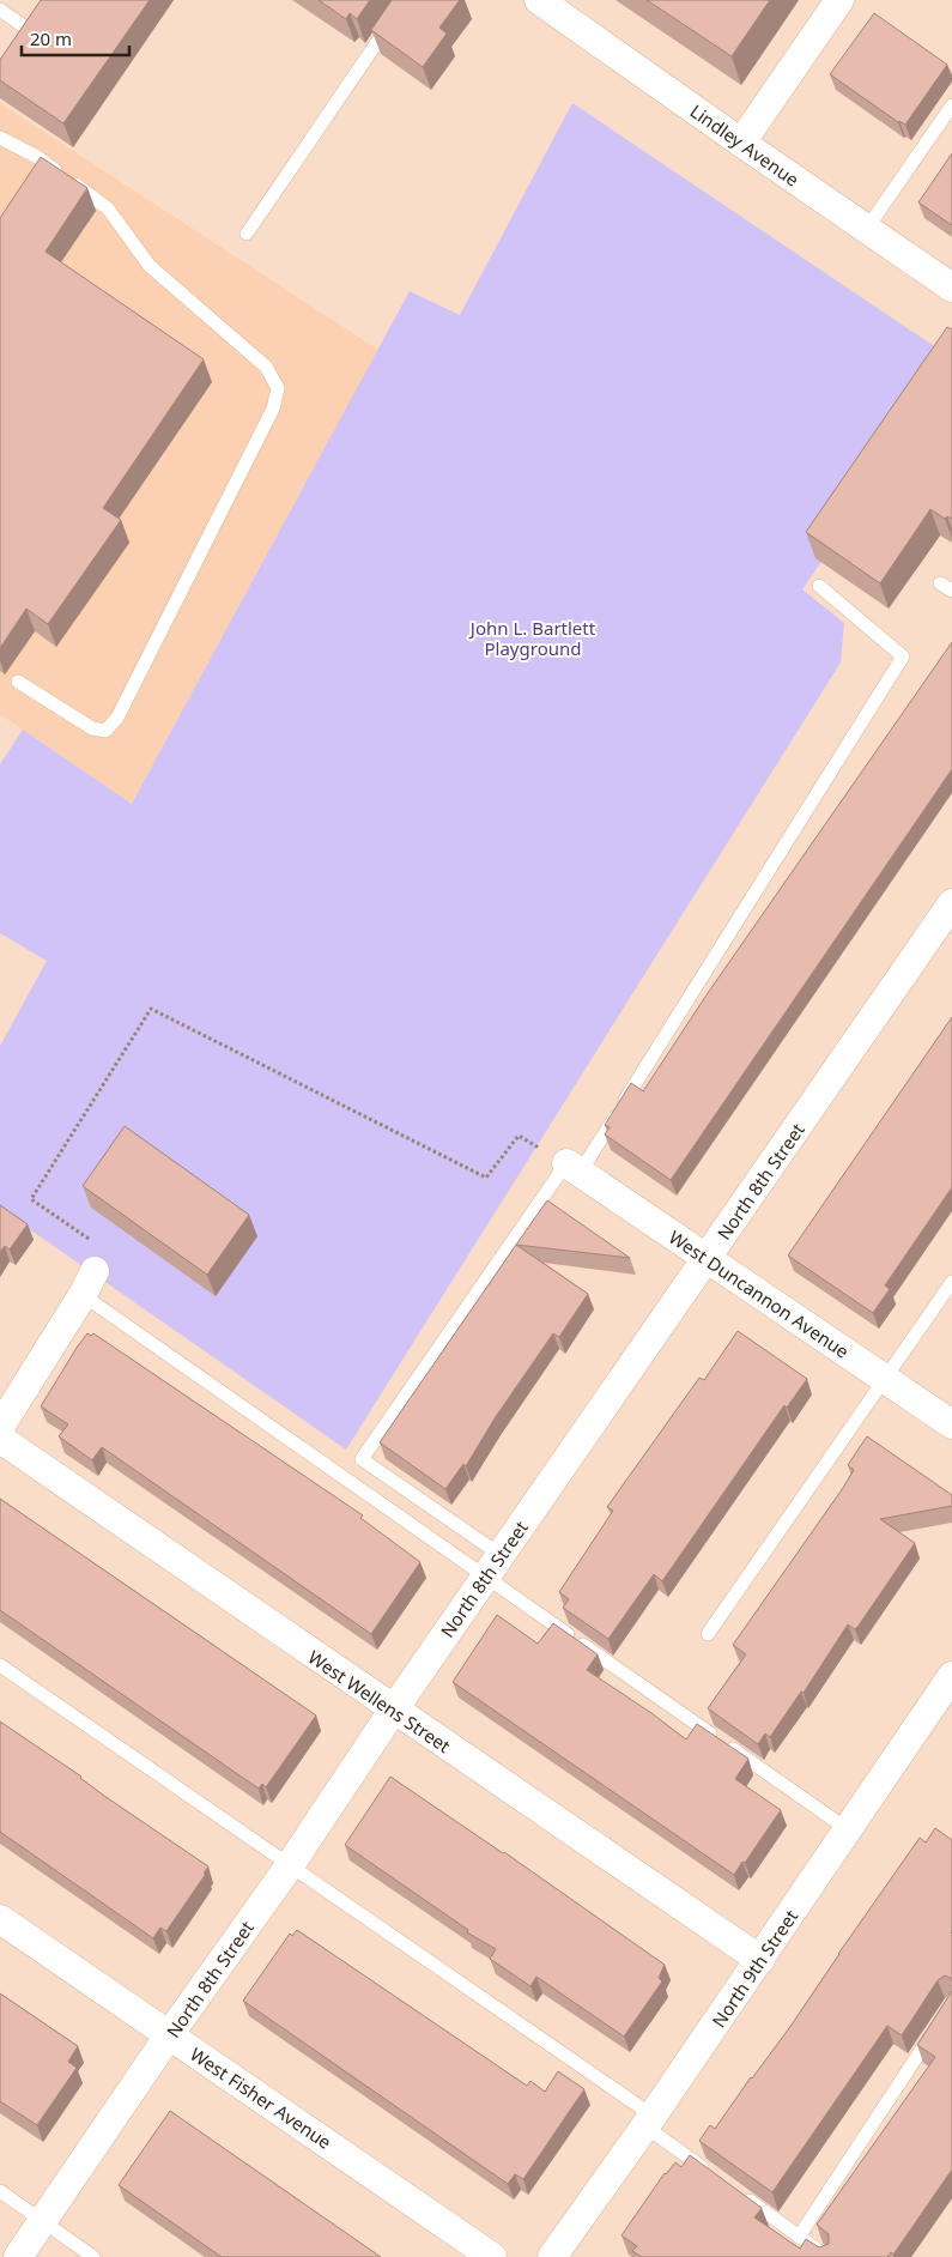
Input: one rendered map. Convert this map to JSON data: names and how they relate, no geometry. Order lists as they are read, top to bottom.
{
  "streets": {
    "street": [
      "Lindley Avenue",
      "North 8th Street",
      "West Duncannon Avenue",
      "West Wellens Street",
      "North 9th Street",
      "West Fisher Avenue"
    ]
  },
  "crossings": [
    ["North 8th Street", "West Duncannon Avenue"],
    ["North 8th Street", "West Wellens Street"],
    ["North 8th Street", "West Fisher Avenue"],
    ["West Wellens Street", "North 9th Street"]
  ],
  "parks": ["John L. Bartlett Playground"],
  "scale_bar": "20 m"
}
